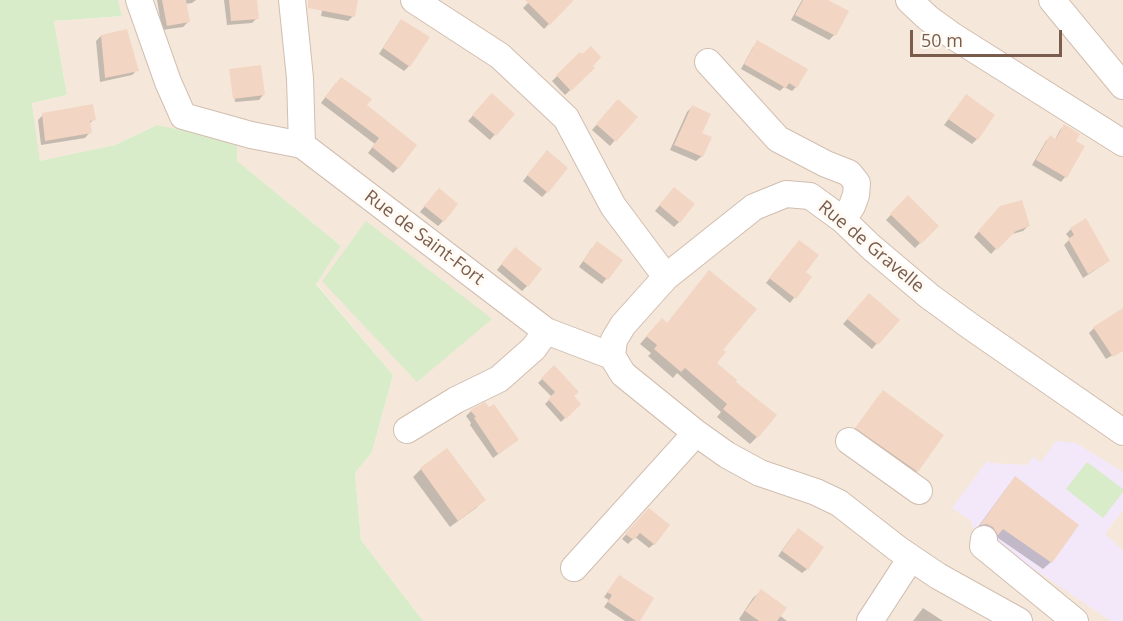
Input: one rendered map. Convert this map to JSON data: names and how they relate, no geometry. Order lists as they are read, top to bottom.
{
  "streets": {
    "street": ["Rue de Saint-Fort", "Rue de Gravelle"]
  },
  "crossings": [
    ["Rue de Saint-Fort", "Rue de Gravelle"]
  ],
  "scale_bar": "50 m"
}
